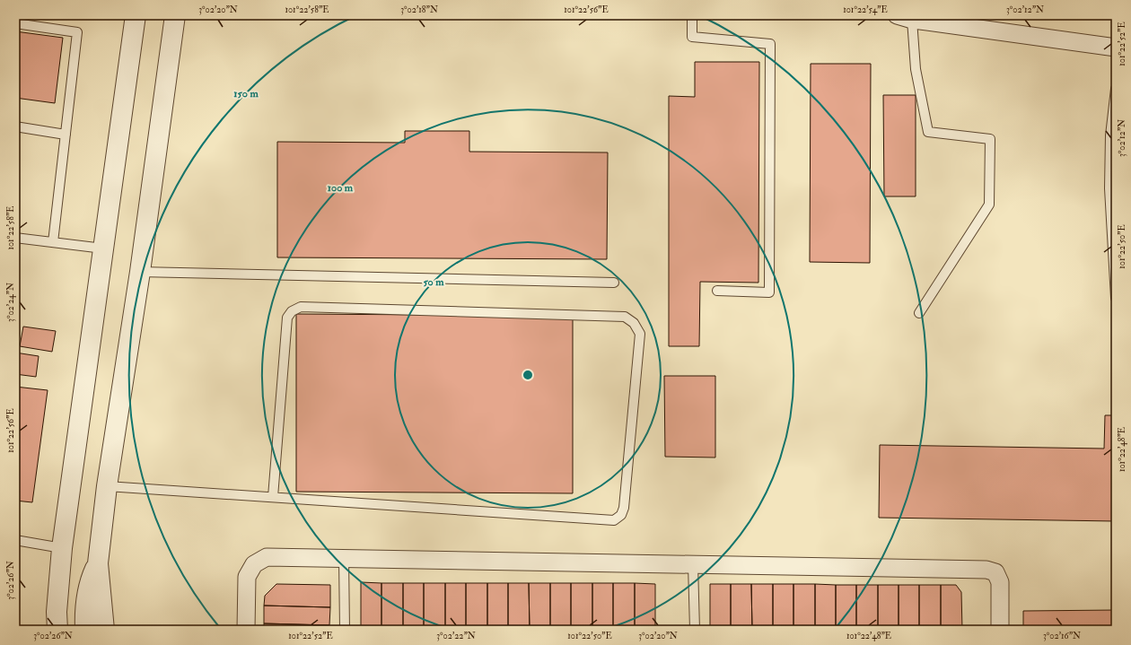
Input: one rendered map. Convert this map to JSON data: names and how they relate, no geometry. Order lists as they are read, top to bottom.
{
  "coordinates": [
    "3°02'20\"N",
    "101°22'58\"E",
    "3°02'18\"N",
    "101°22'56\"E",
    "101°22'54\"E",
    "3°02'12\"N",
    "101°22'52\"E",
    "101°22'50\"E",
    "3°02'24\"N",
    "101°22'48\"E",
    "3°02'26\"N",
    "3°02'22\"N",
    "3°02'16\"N"
  ],
  "rings": ["150 m", "100 m", "50 m"]
}
